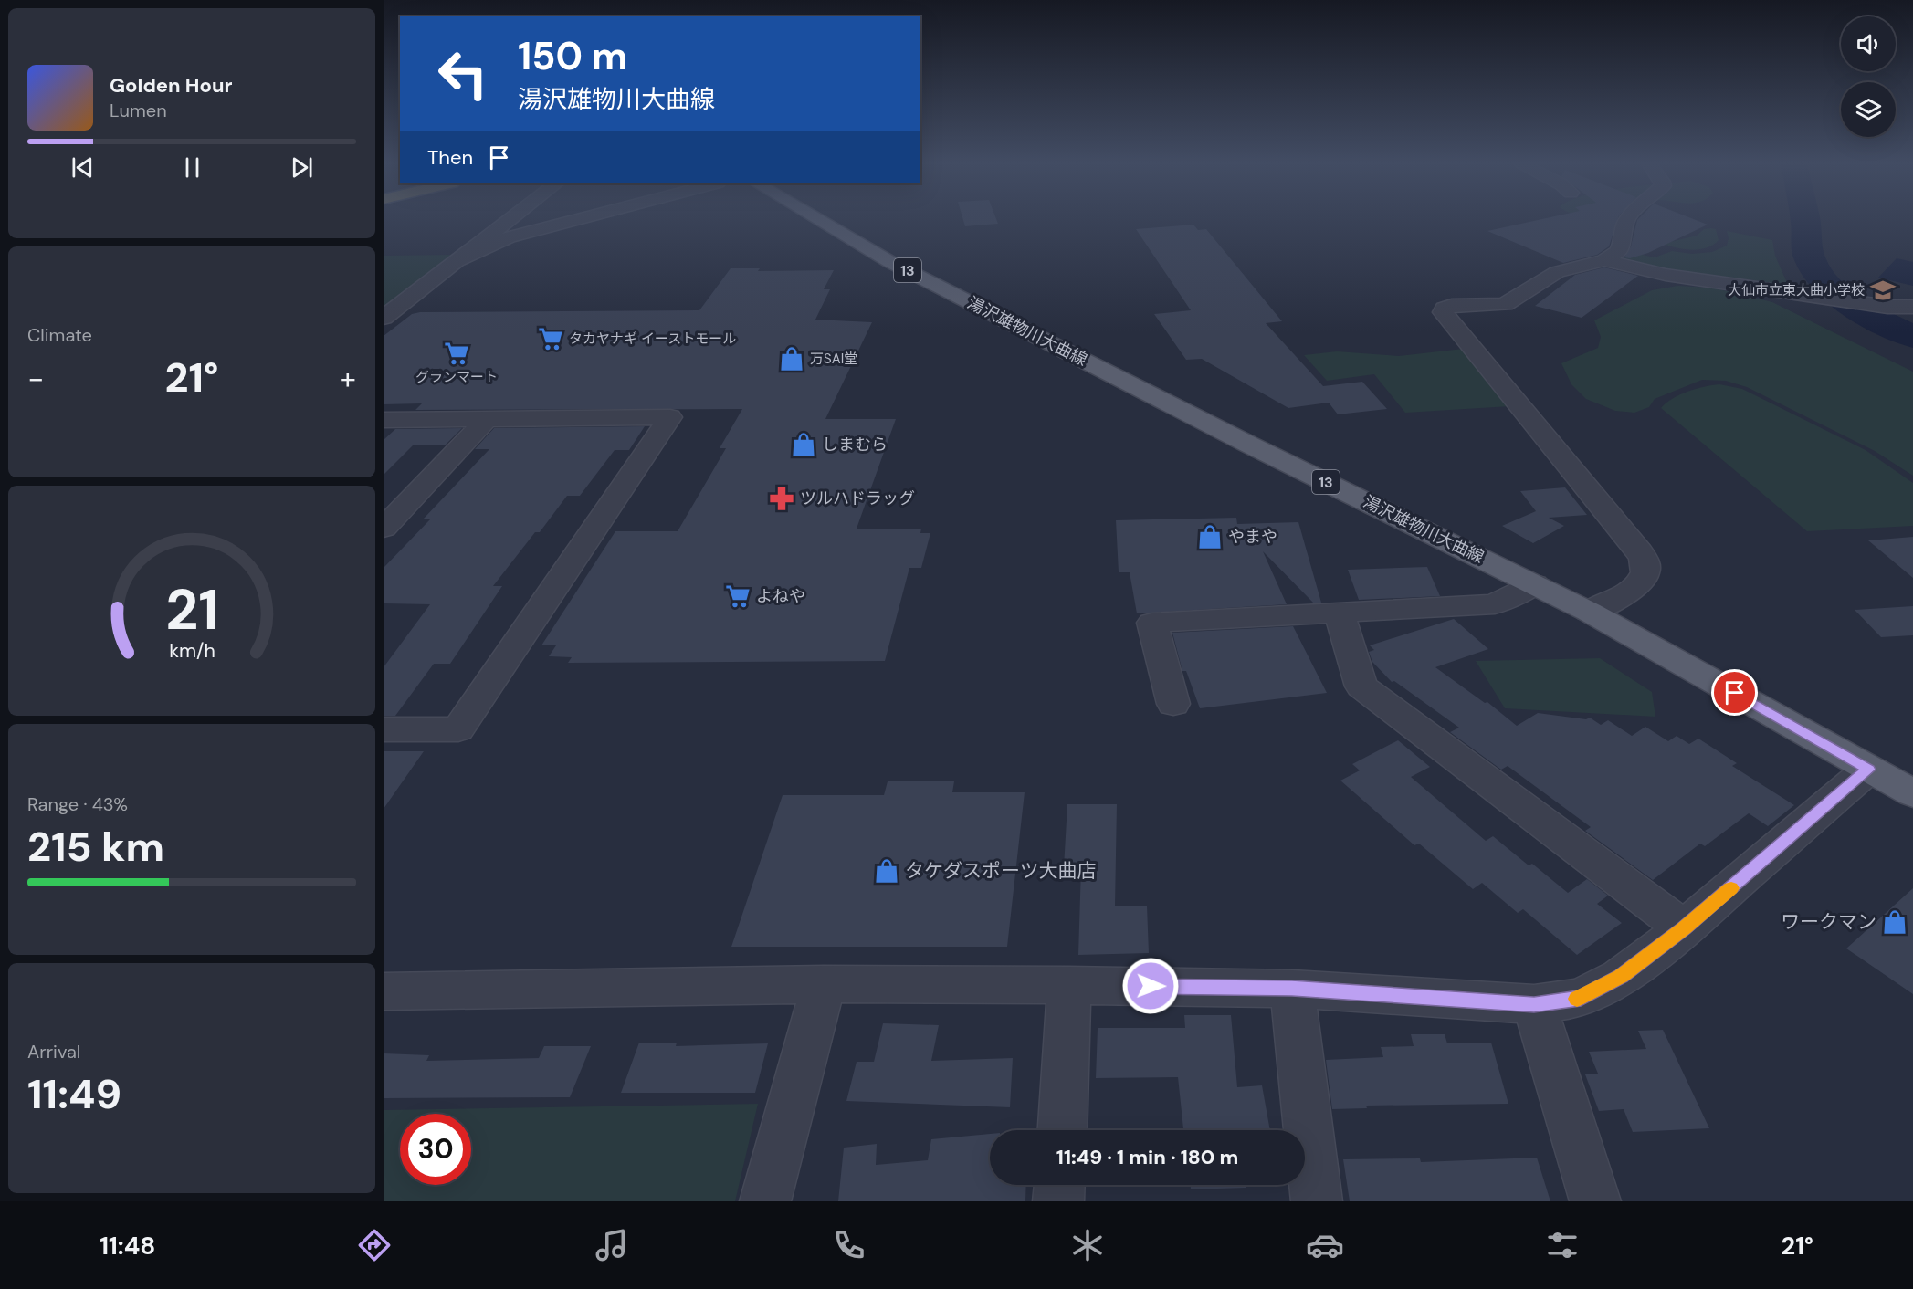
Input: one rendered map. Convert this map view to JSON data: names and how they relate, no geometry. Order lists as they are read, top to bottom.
{
  "streets": {
    "main road": ["13", "湯沢雄物川大曲線"]
  },
  "places": {
    "school or university": ["大仙市立東大曲小学校"],
    "supermarket": ["タカヤナギ イーストモール", "グランマート", "よねや"],
    "shop": [
      "万SAI堂",
      "しまむら",
      "やまや",
      "タケダスポーツ大曲店",
      "ワークマン"
    ],
    "pharmacy": ["ツルハドラッグ"]
  },
  "page": {
    "turn": ["150 m", "湯沢雄物川大曲線"],
    "song": ["Golden Hour", "Lumen"],
    "then": "Then",
    "tile": [
      "Climate",
      ["Range · 43%", "215 km"],
      ["Arrival", "11:49"]
    ],
    "heat": ["−", "21°", "+"],
    "limit": "30",
    "trip": "11:49 · 1 min · 180 m",
    "tabs": ["11:48", "21°"],
    "gauge": ["21", "km/h"]
  }
}
